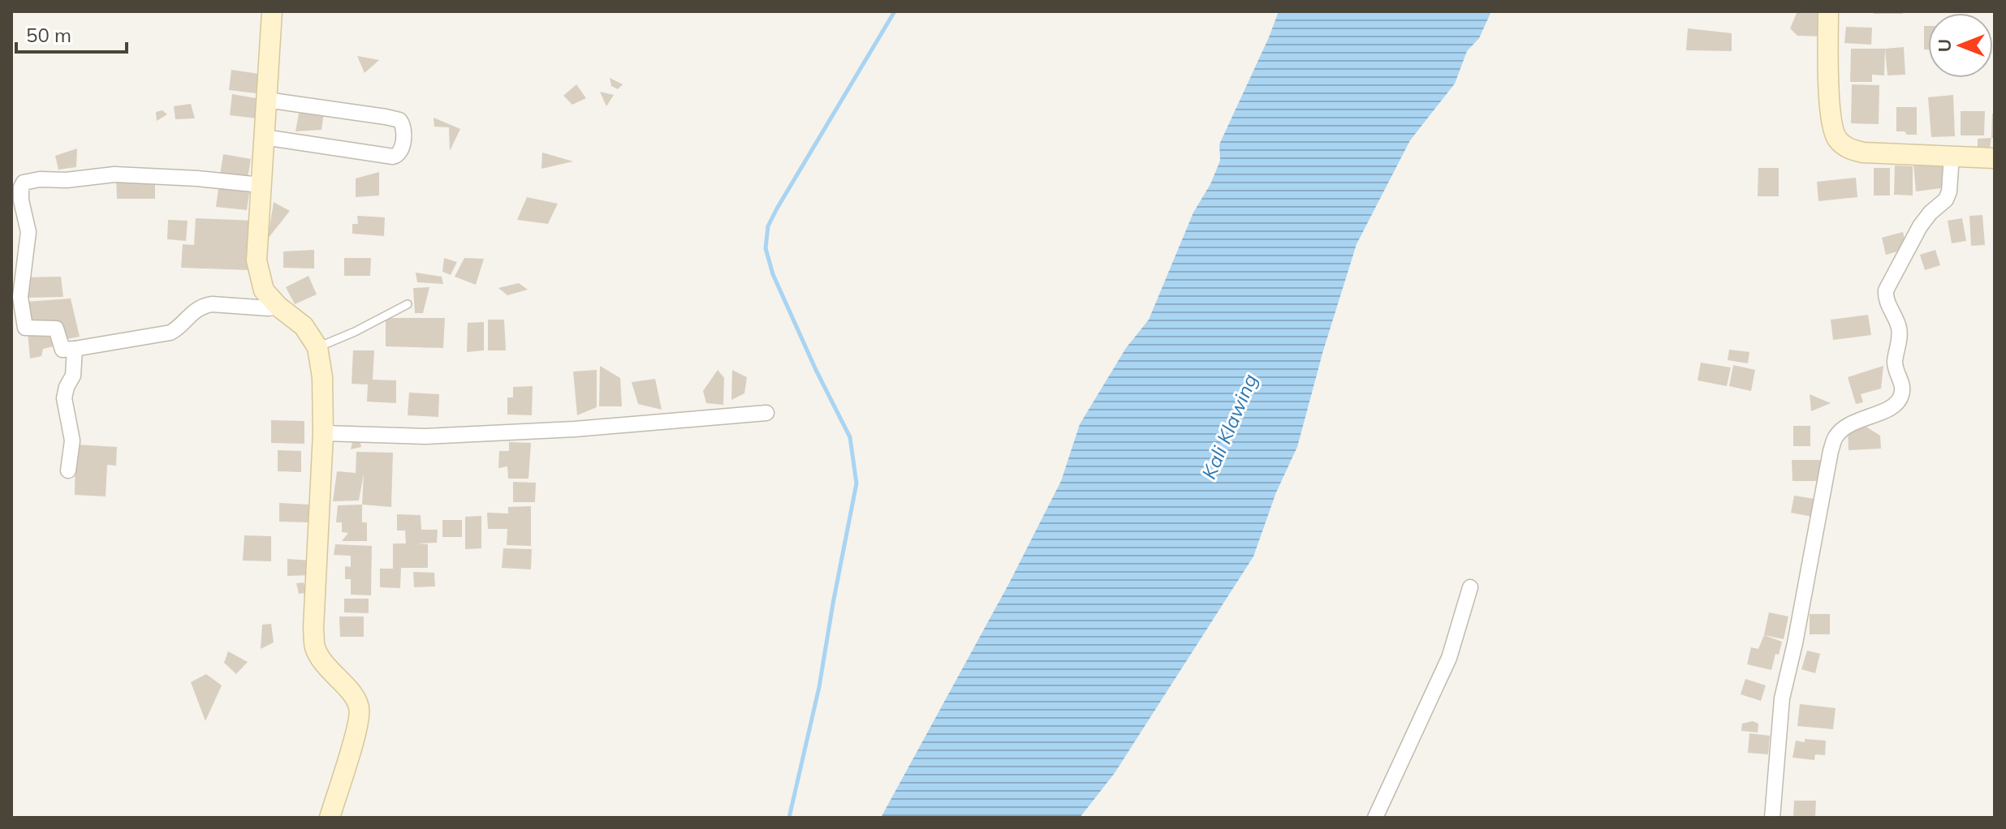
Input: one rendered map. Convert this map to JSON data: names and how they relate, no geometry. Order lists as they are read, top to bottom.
{
  "water": ["Kali Klawing"],
  "scale_bar": "50 m",
  "north": "left"
}
